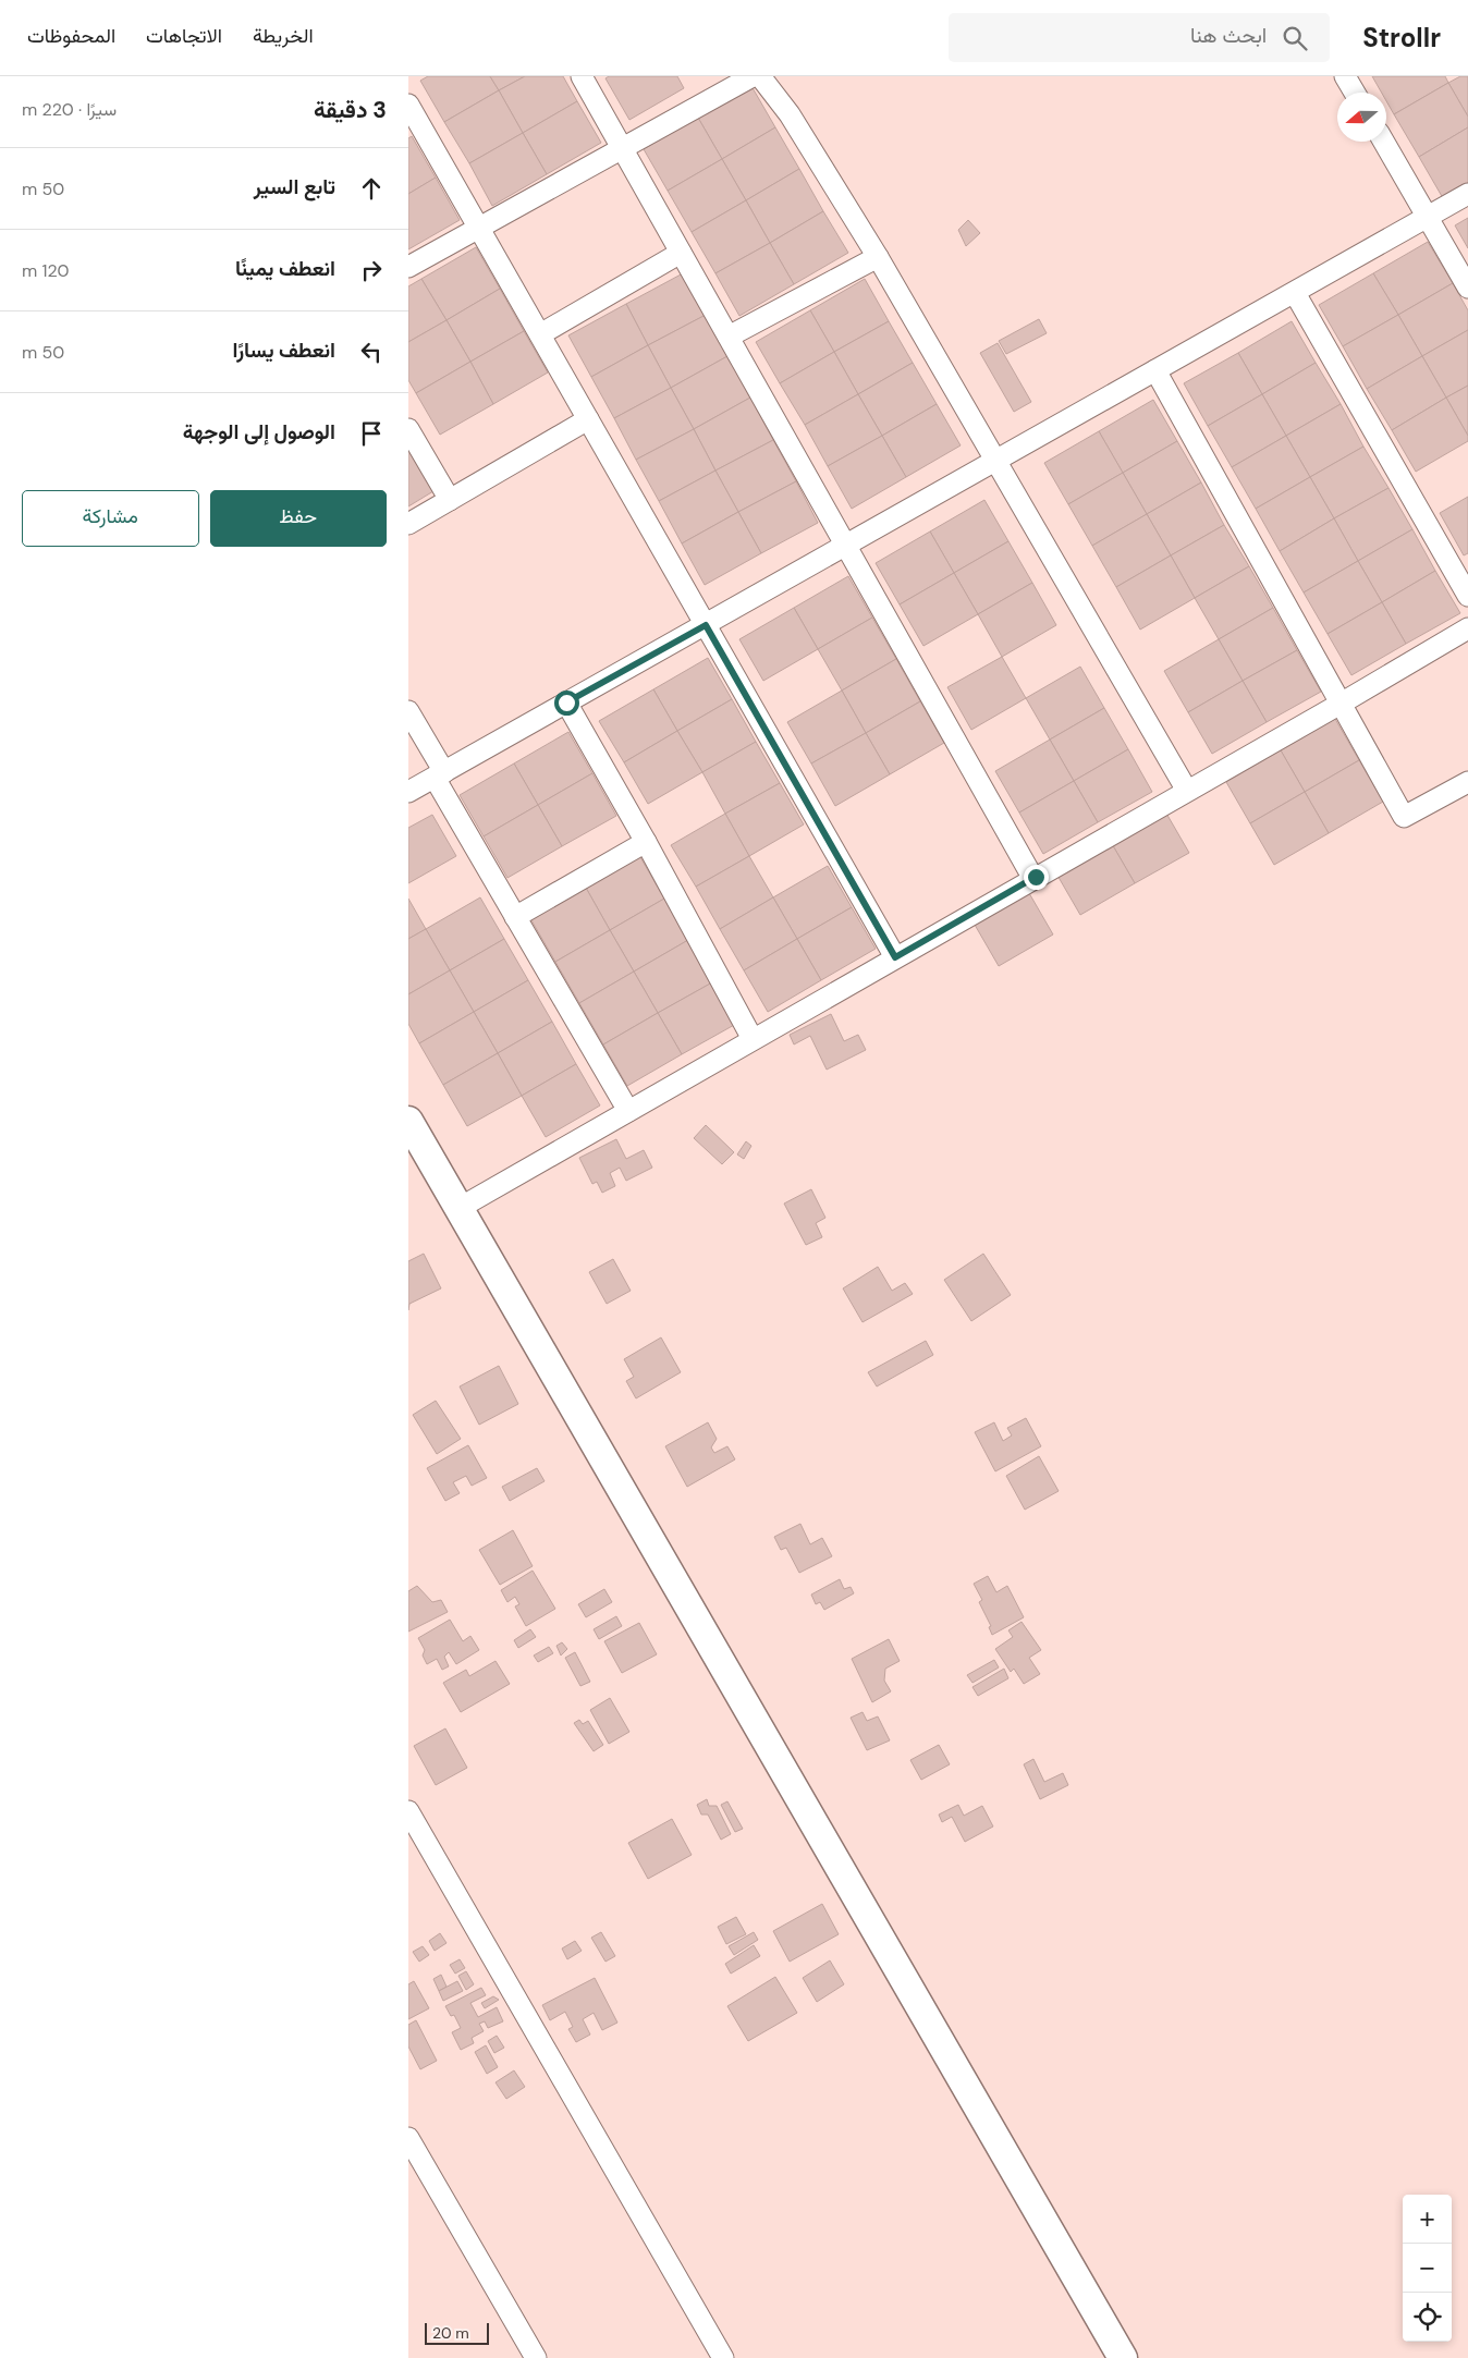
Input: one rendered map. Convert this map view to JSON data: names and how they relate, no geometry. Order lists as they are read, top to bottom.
{
  "scale_bar": "20 m",
  "north": "left",
  "page": {
    "header": "Strollr",
    "search": "ابحث هنا",
    "nav": ["الخريطة", "الاتجاهات", "المحفوظات"],
    "heading": ["3 دقيقة", "سيرًا · 220 m"],
    "list": [
      ["تابع السير", "50 m"],
      ["انعطف يمينًا", "120 m"],
      ["انعطف يسارًا", "50 m"],
      "الوصول إلى الوجهة"
    ],
    "buttons": ["حفظ", "مشاركة"],
    "map_buttons": ["+", "−"],
    "scale": "20 m"
  }
}
